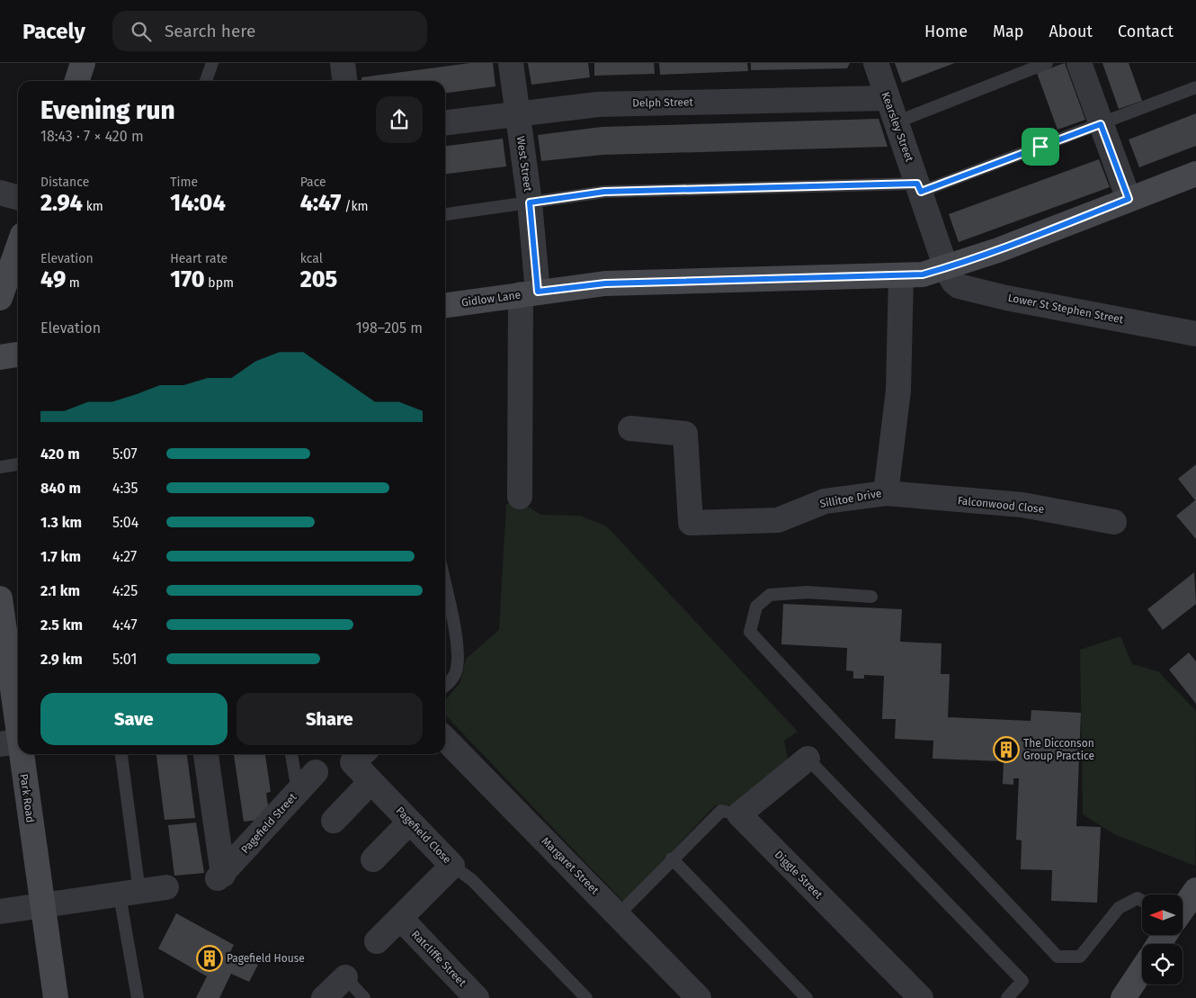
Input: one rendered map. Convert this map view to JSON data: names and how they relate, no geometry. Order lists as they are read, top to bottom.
{
  "streets": {
    "street": [
      "Delph Street",
      "Kearsley Street",
      "West Street",
      "Gidlow Lane",
      "Lower St Stephen Street",
      "Sillitoe Drive",
      "Falconwood Close",
      "Park Road",
      "Pagefield Street",
      "Pagefield Close",
      "Margaret Street",
      "Diggle Street",
      "Ratcliffe Street"
    ]
  },
  "crossings": [
    ["Delph Street", "Kearsley Street"],
    ["Delph Street", "West Street"],
    ["Kearsley Street", "Gidlow Lane"],
    ["Kearsley Street", "Lower St Stephen Street"],
    ["West Street", "Gidlow Lane"],
    ["Gidlow Lane", "Lower St Stephen Street"],
    ["Gidlow Lane", "Sillitoe Drive"],
    ["Sillitoe Drive", "Falconwood Close"],
    ["Pagefield Close", "Ratcliffe Street"]
  ],
  "places": {
    "building": ["The Dicconson Group Practice", "Pagefield House"]
  },
  "north": "left",
  "page": {
    "header": "Pacely",
    "search": "Search here",
    "nav": [
      "Home",
      "Map",
      "About",
      "Contact"
    ],
    "heading": ["Evening run", "18:43 · 7 × 420 m"],
    "stats": [
      ["Distance", "2.94 km"],
      ["Time", "14:04"],
      ["Pace", "4:47 /km"],
      ["Elevation", "49 m"],
      ["Heart rate", "170 bpm"],
      ["kcal", "205"]
    ],
    "chart": ["Elevation", "198–205 m"],
    "list": [
      {
        "name": "420 m",
        "note": "5:07"
      },
      {
        "name": "840 m",
        "note": "4:35"
      },
      {
        "name": "1.3 km",
        "note": "5:04"
      },
      {
        "name": "1.7 km",
        "note": "4:27"
      },
      {
        "name": "2.1 km",
        "note": "4:25"
      },
      {
        "name": "2.5 km",
        "note": "4:47"
      },
      {
        "name": "2.9 km",
        "note": "5:01"
      }
    ],
    "buttons": ["Save", "Share"]
  }
}
